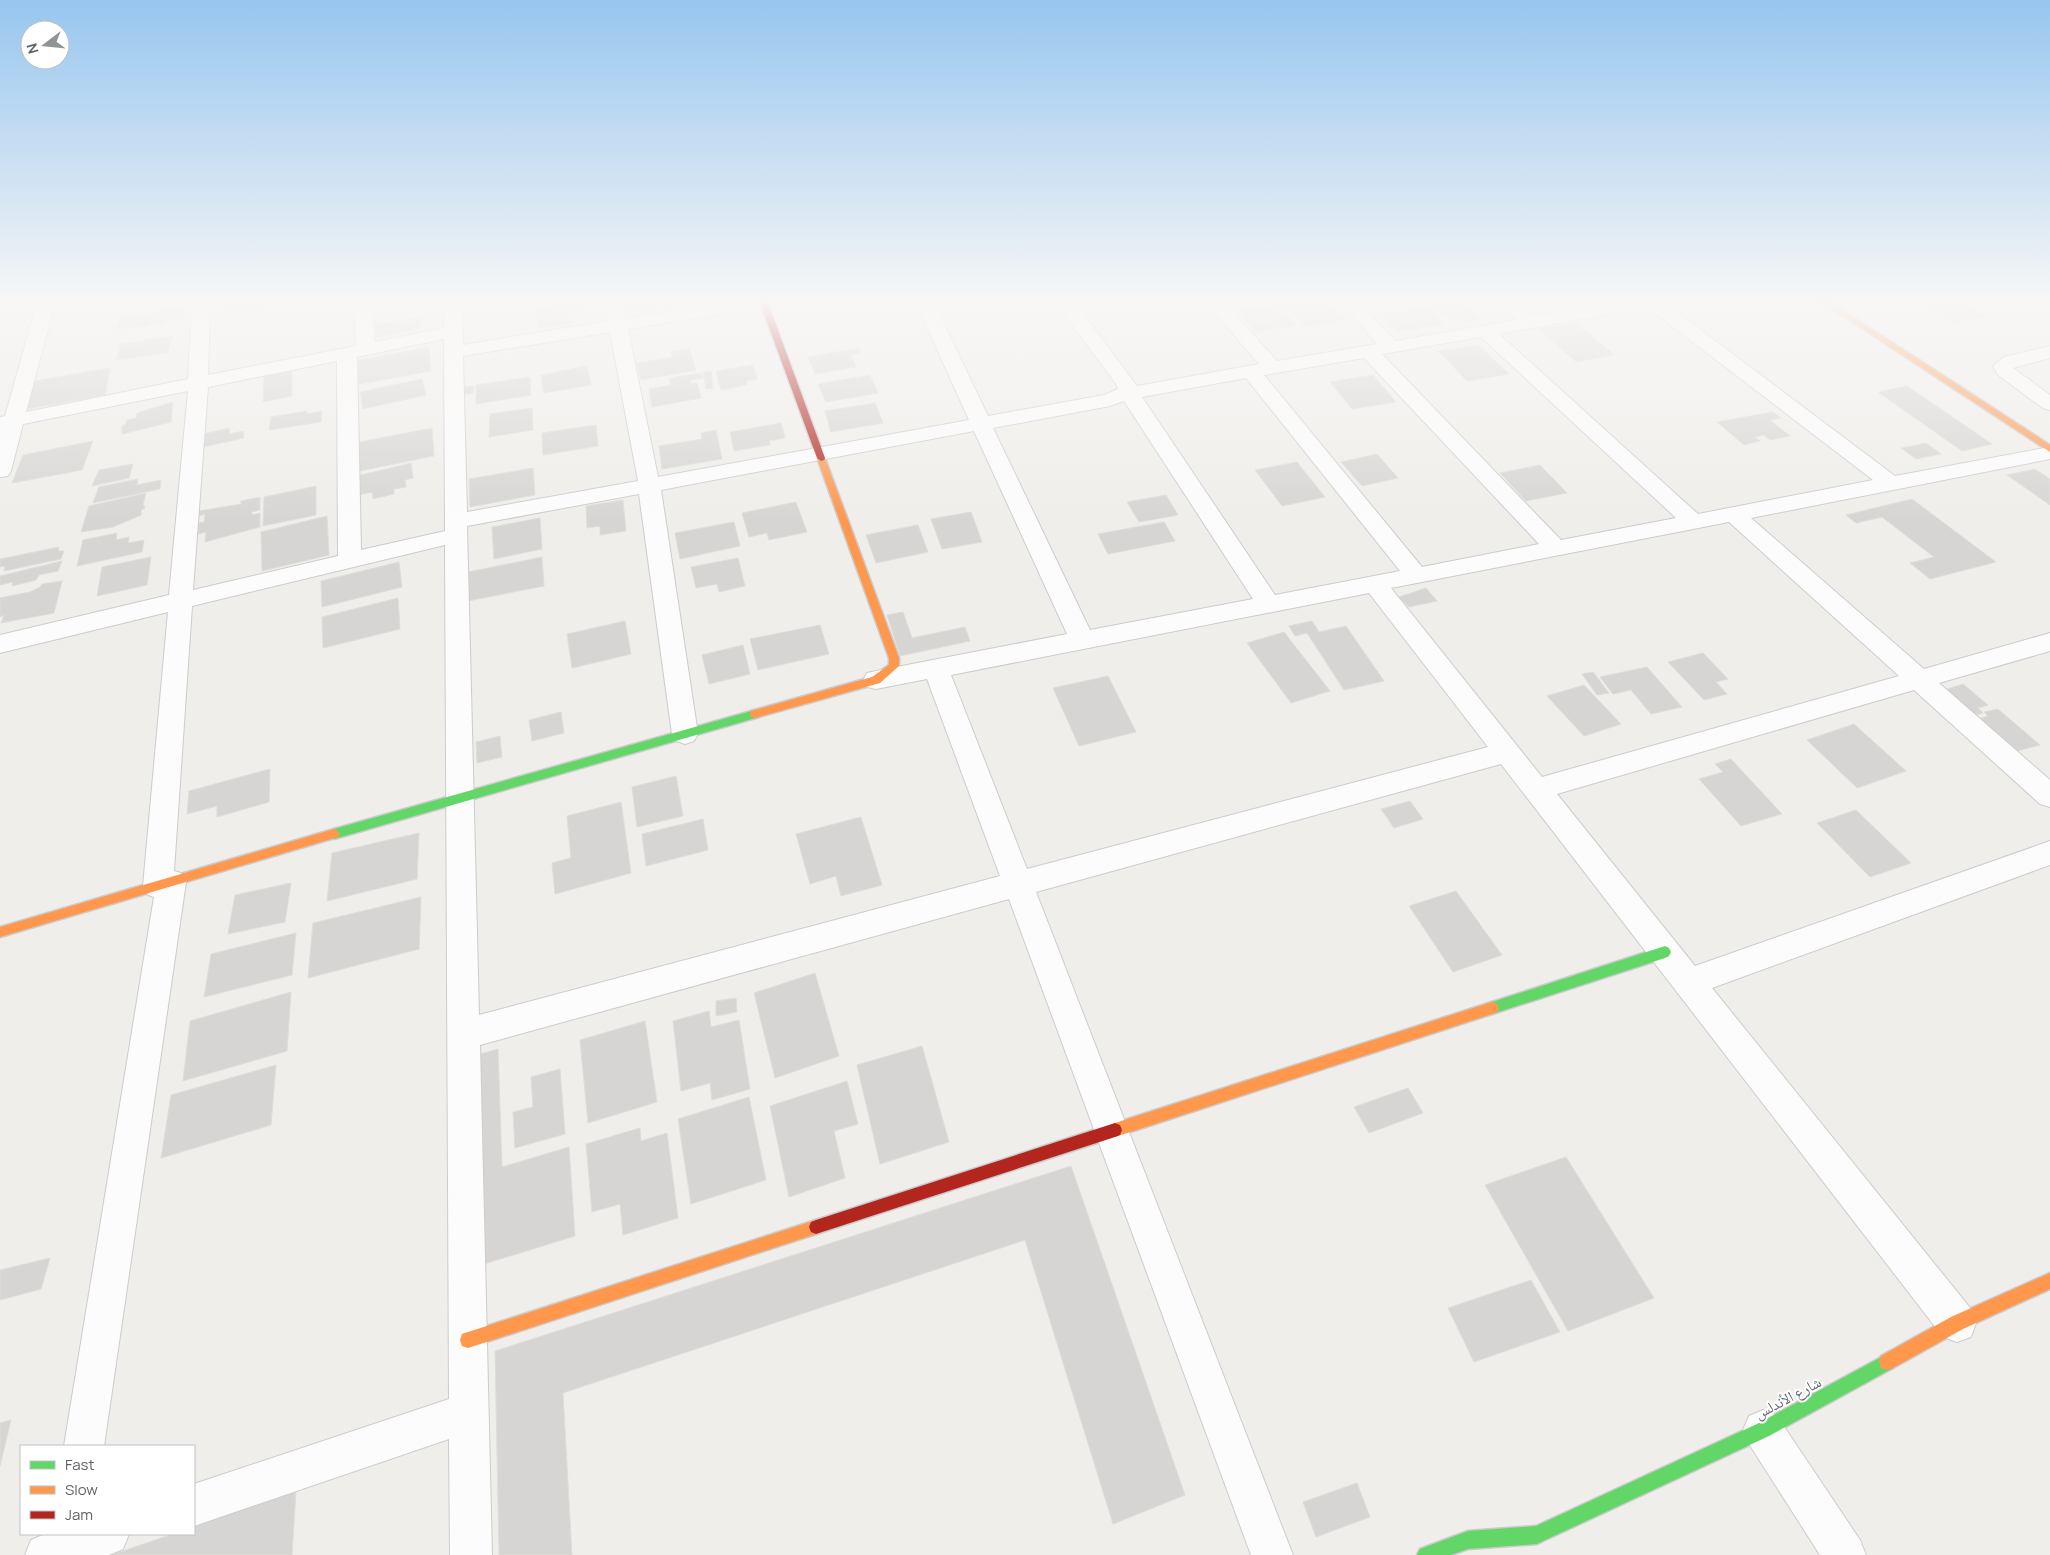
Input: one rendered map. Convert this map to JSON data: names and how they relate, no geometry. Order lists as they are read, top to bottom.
{
  "streets": {
    "street": ["شارع الأندلس"]
  },
  "legend": ["Fast", "Slow", "Jam"],
  "north": "left"
}
